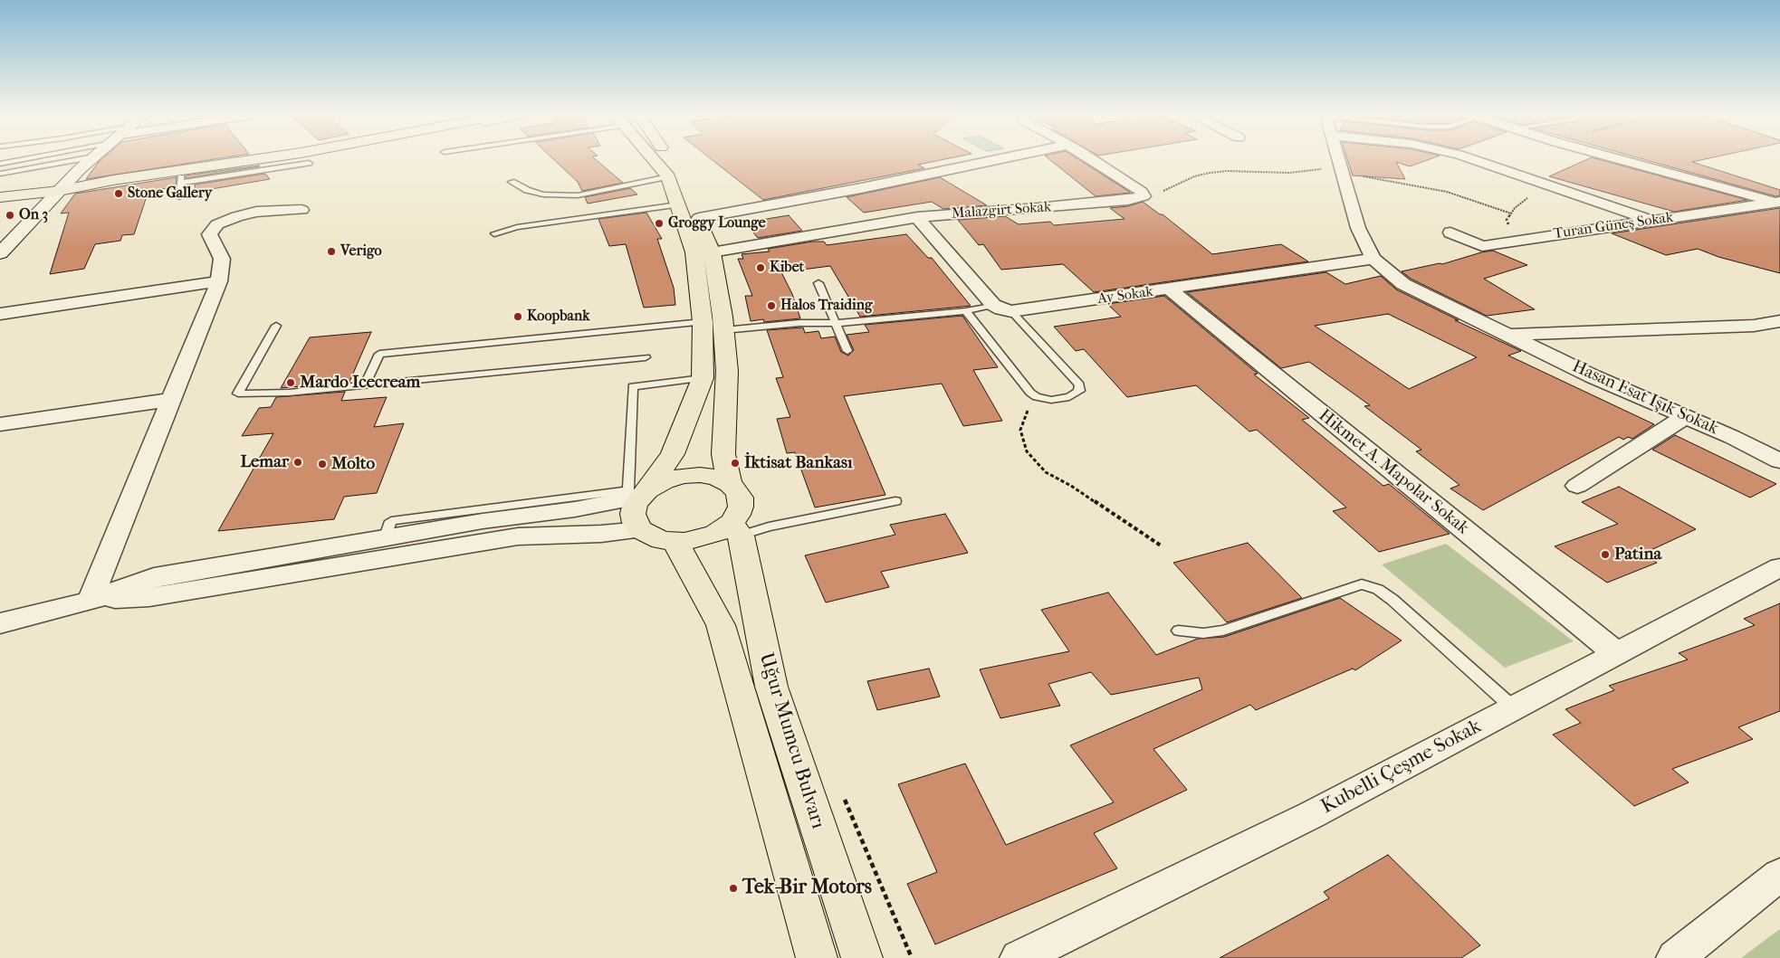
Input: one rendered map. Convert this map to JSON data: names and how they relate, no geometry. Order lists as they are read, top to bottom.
{
  "streets": {
    "main road": ["Uğur Mumcu Bulvarı"],
    "street": [
      "Malazgirt Sokak",
      "Turan Güneş Sokak",
      "Ay Sokak",
      "Hasan Esat Işık Sokak",
      "Hikmet A. Mapolar Sokak",
      "Kubelli Çeşme Sokak"
    ]
  },
  "crossings": [
    ["Malazgirt Sokak", "Ay Sokak"],
    ["Ay Sokak", "Hasan Esat Işık Sokak"],
    ["Ay Sokak", "Hikmet A. Mapolar Sokak"],
    ["Hikmet A. Mapolar Sokak", "Kubelli Çeşme Sokak"]
  ],
  "places": [
    "Stone Gallery",
    "On 3",
    "Groggy Lounge",
    "Verigo",
    "Kibet",
    "Halos Traiding",
    "Koopbank",
    "Mardo Icecream",
    "Lemar",
    "İktisat Bankası",
    "Molto",
    "Patina",
    "Tek-Bir Motors"
  ]
}
